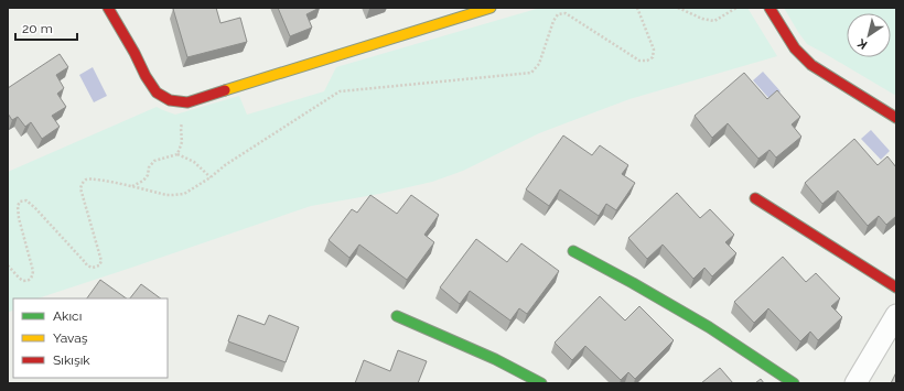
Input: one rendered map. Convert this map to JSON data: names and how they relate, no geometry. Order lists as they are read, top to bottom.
{
  "legend": ["Akıcı", "Yavaş", "Sıkışık"],
  "scale_bar": "20 m",
  "north": "bottom left"
}
